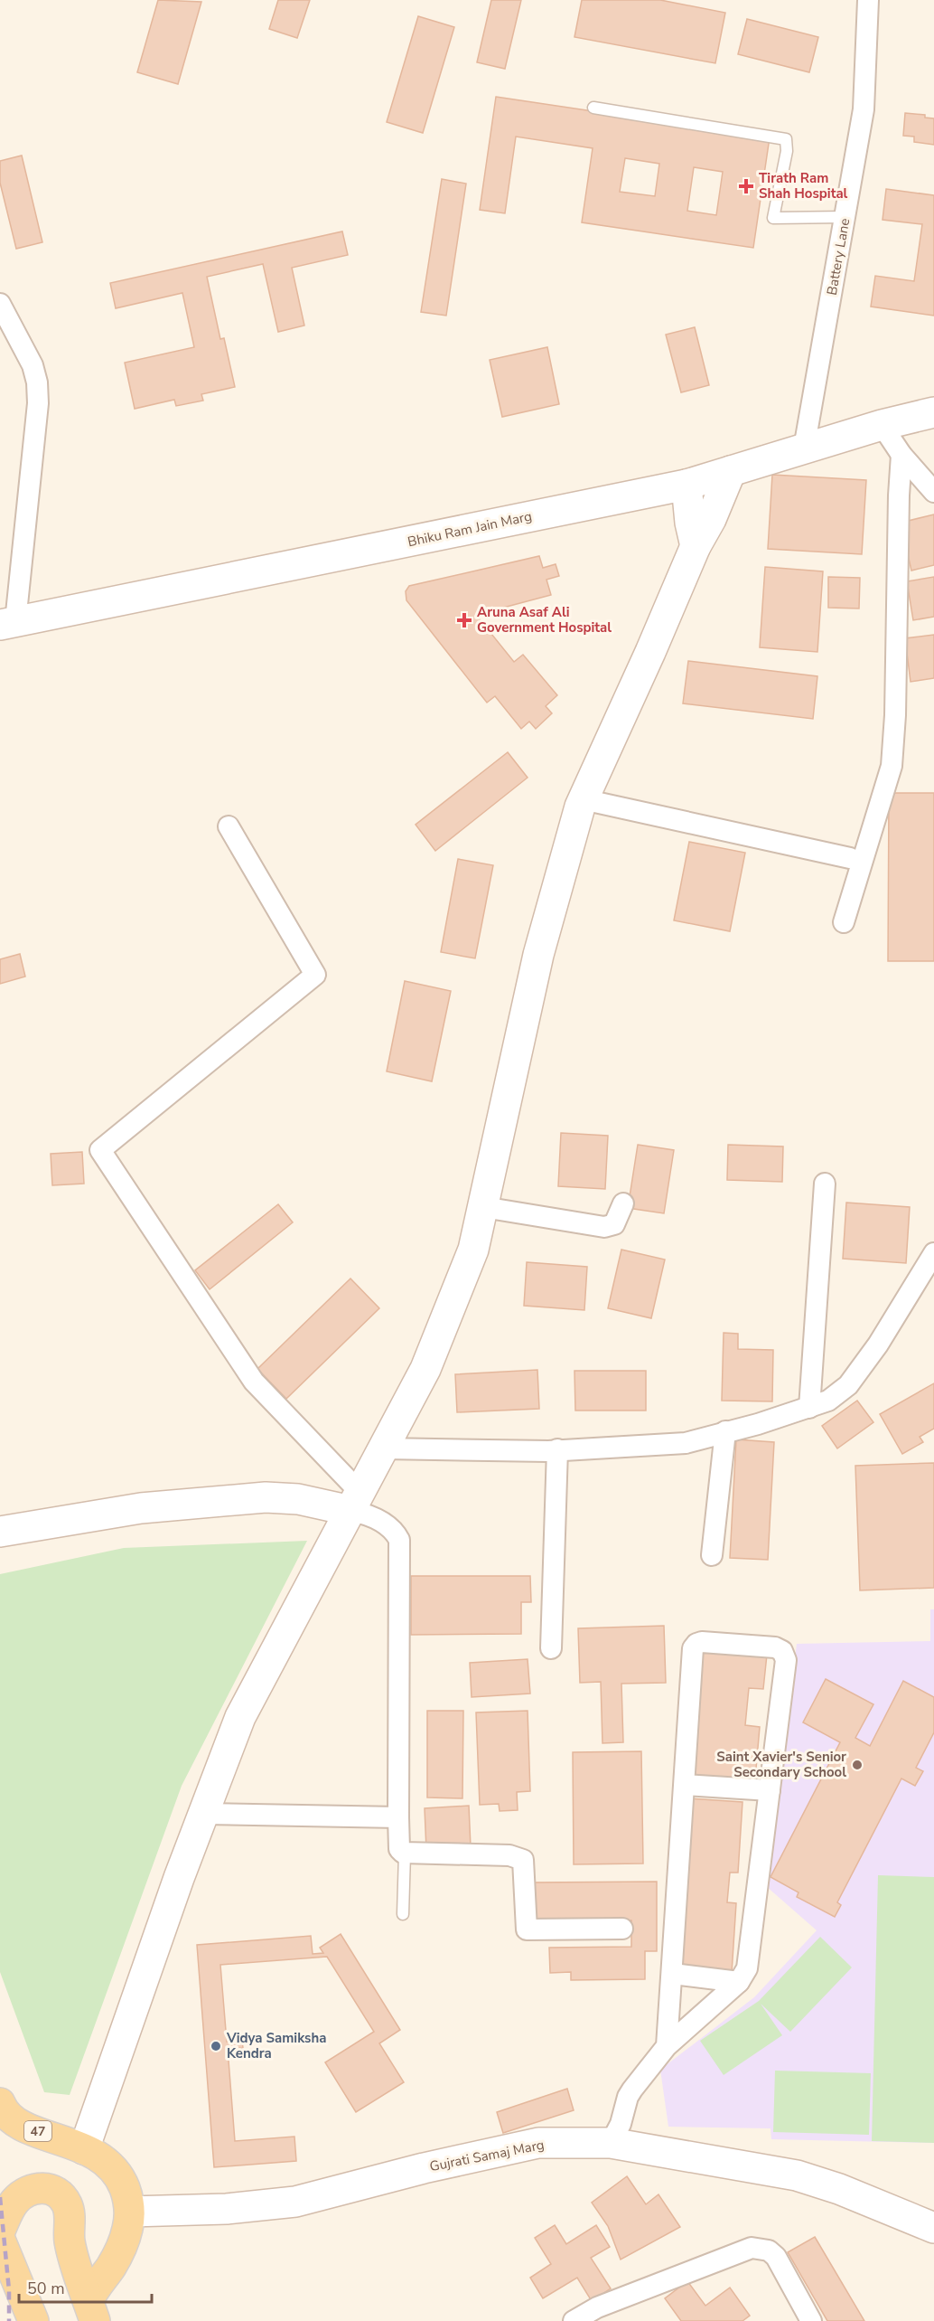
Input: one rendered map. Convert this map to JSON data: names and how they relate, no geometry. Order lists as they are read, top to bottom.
{
  "streets": {
    "main road": ["47"],
    "street": ["Battery Lane", "Bhiku Ram Jain Marg", "Gujrati Samaj Marg"]
  },
  "crossings": [
    ["Battery Lane", "Bhiku Ram Jain Marg"],
    ["47", "Gujrati Samaj Marg"]
  ],
  "places": {
    "health": ["Tirath Ram Shah Hospital", "Aruna Asaf Ali Government Hospital"],
    "other": ["Saint Xavier's Senior Secondary School", "Vidya Samiksha Kendra"]
  },
  "scale_bar": "50 m"
}
